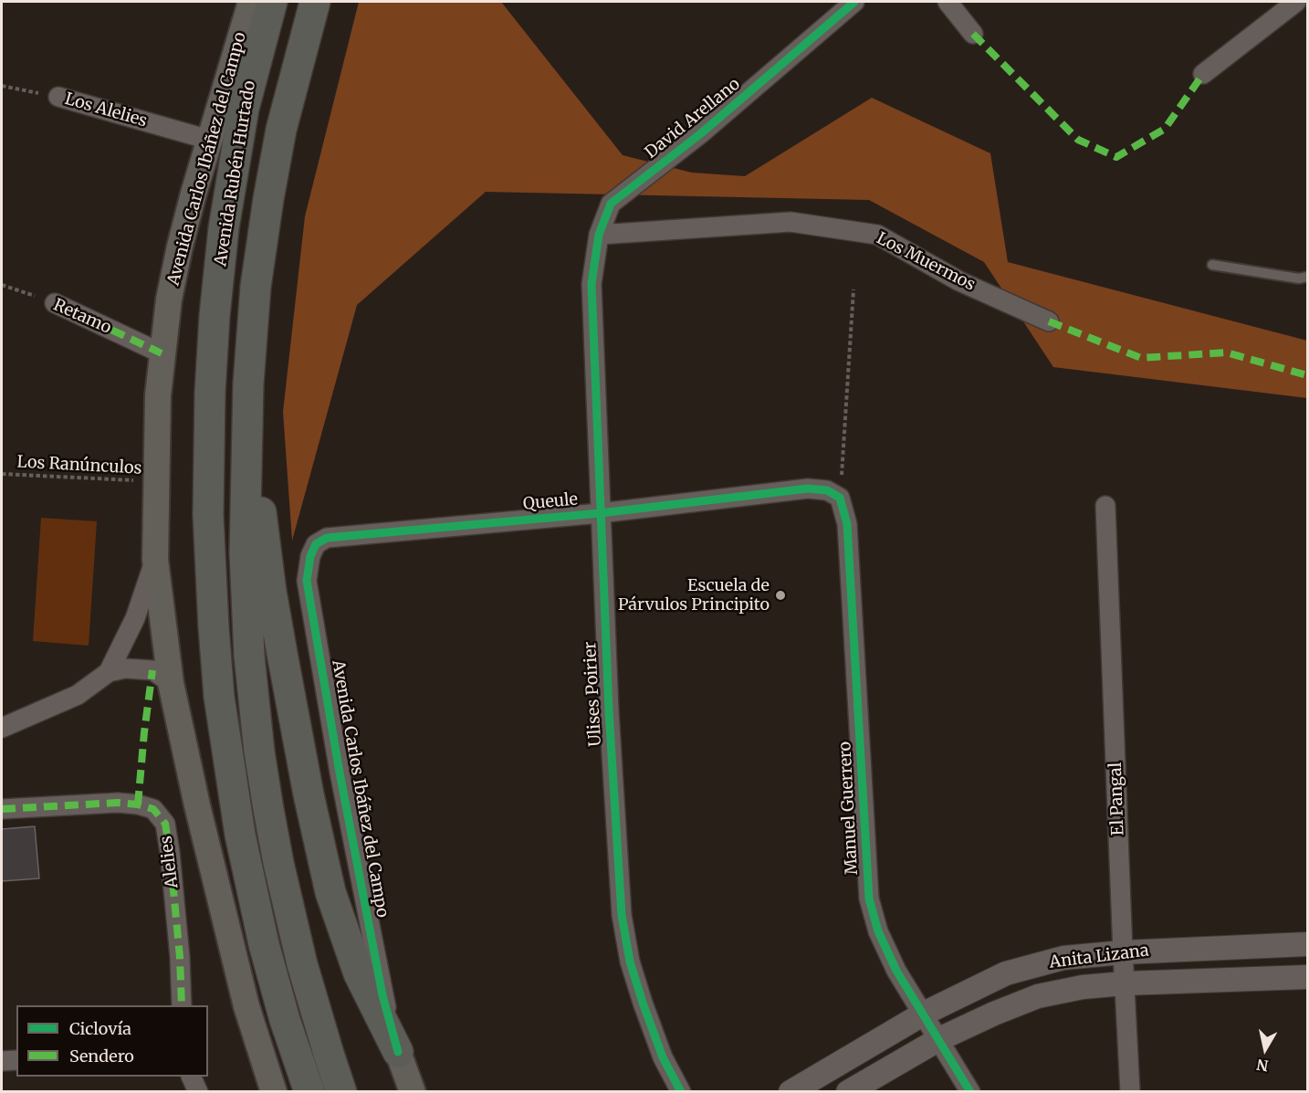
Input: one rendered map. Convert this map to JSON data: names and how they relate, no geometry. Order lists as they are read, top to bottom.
{
  "streets": {
    "highway": ["Avenida Rubén Hurtado"],
    "main road": ["Avenida Carlos Ibáñez del Campo"],
    "street": [
      "Los Alelies",
      "David Arellano",
      "Los Muermos",
      "Retamo",
      "Queule",
      "Ulises Poirier",
      "El Pangal",
      "Manuel Guerrero",
      "Alelies",
      "Anita Lizana"
    ],
    "path": ["Los Ranúnculos"]
  },
  "crossings": [
    ["Los Alelies", "Avenida Carlos Ibáñez del Campo"],
    ["David Arellano", "Los Muermos"],
    ["David Arellano", "Ulises Poirier"],
    ["Avenida Carlos Ibáñez del Campo", "Retamo"],
    ["Avenida Carlos Ibáñez del Campo", "Los Ranúnculos"],
    ["Avenida Carlos Ibáñez del Campo", "Queule"],
    ["Queule", "Ulises Poirier"],
    ["Queule", "Manuel Guerrero"],
    ["El Pangal", "Anita Lizana"],
    ["Manuel Guerrero", "Anita Lizana"]
  ],
  "places": ["Escuela de Párvulos Principito"],
  "legend": ["Ciclovía", "Sendero"],
  "north": "bottom"
}
